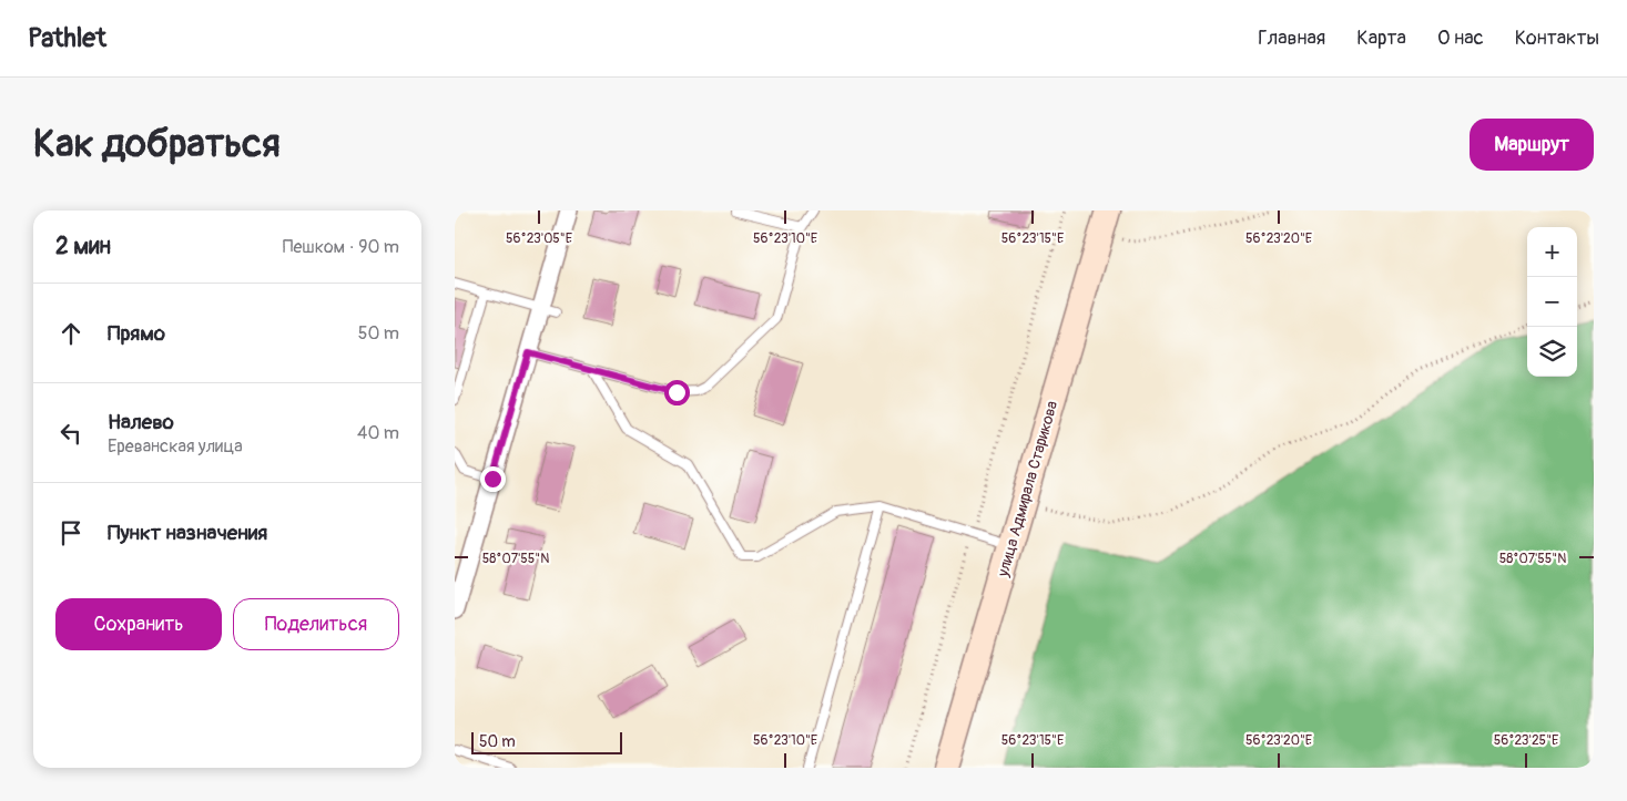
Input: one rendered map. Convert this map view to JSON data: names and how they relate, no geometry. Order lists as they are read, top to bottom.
{
  "streets": {
    "street": ["улица Адмирала Старикова"]
  },
  "scale_bar": "50 m",
  "page": {
    "header": "Pathlet",
    "nav": [
      "Главная",
      "Карта",
      "О нас",
      "Контакты"
    ],
    "buttons": [
      "Маршрут",
      ["Сохранить", "Поделиться"]
    ],
    "title": "Как добраться",
    "heading": ["2 мин", "Пешком · 90 m"],
    "map_buttons": ["+", "−"],
    "list": [
      ["Прямо", "50 m"],
      ["Налево", "Ереванская улица", "40 m"],
      "Пункт назначения"
    ],
    "scale": "50 m"
  },
  "coordinates": [
    "56°23'05\"E",
    "56°23'10\"E",
    "56°23'15\"E",
    "56°23'20\"E",
    "58°07'55\"N",
    "56°23'25\"E"
  ]
}
